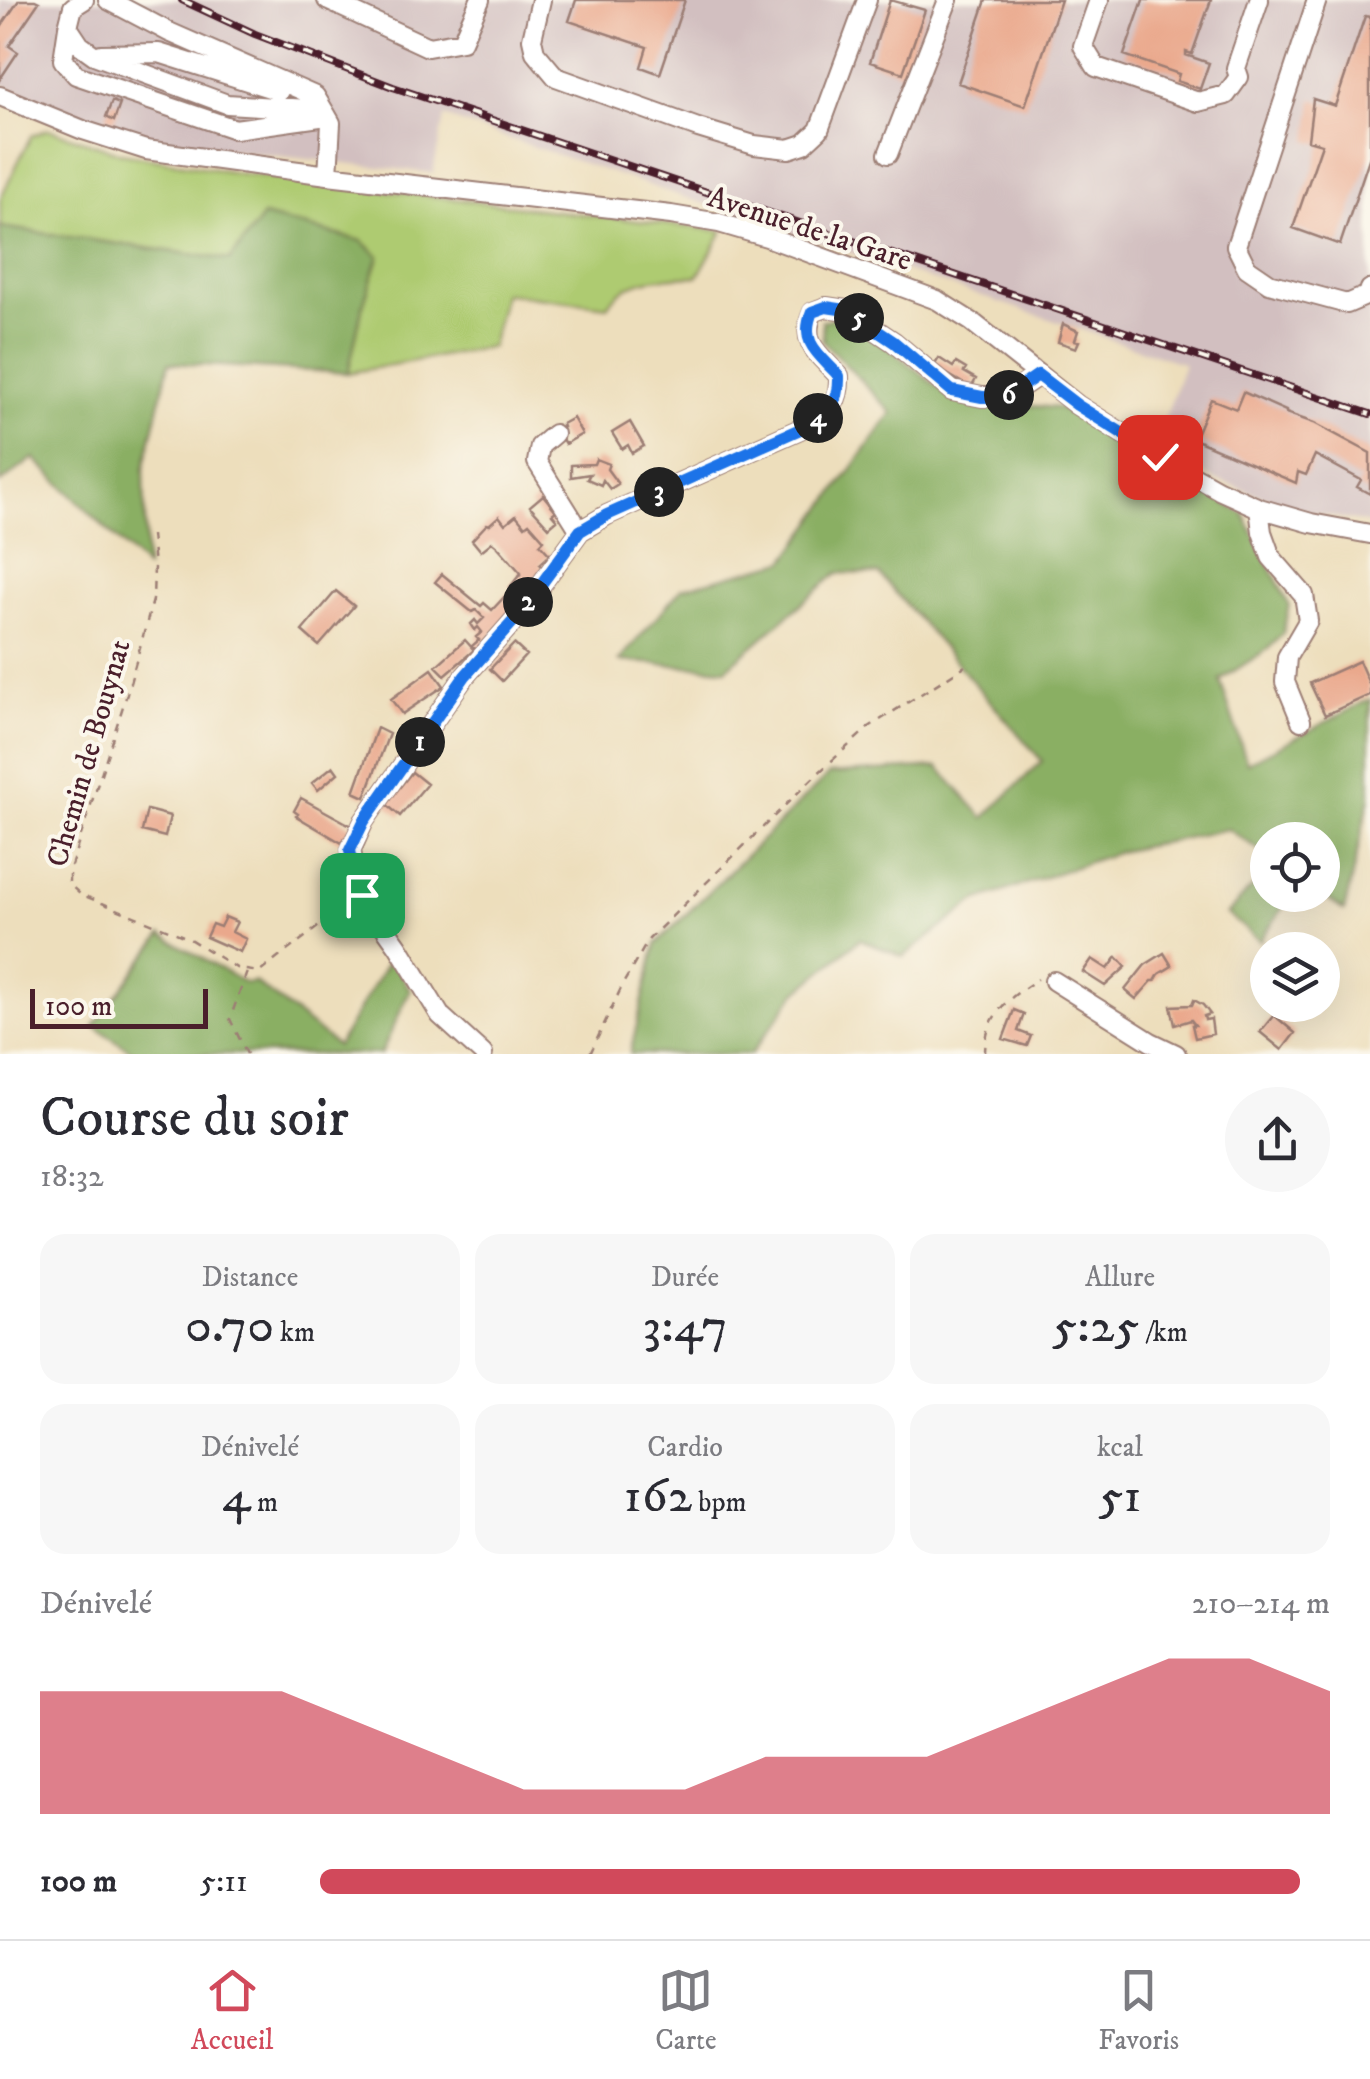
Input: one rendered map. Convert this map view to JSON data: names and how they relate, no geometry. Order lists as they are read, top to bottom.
{
  "streets": {
    "street": ["Avenue de la Gare"],
    "path": ["Chemin de Bouynat"]
  },
  "scale_bar": "100 m",
  "page": {
    "pins": [
      "5",
      "6",
      "4",
      "3",
      "2",
      "1"
    ],
    "scale": "100 m",
    "heading": ["Course du soir", "18:32"],
    "stats": [
      ["Distance", "0.70 km"],
      ["Durée", "3:47"],
      ["Allure", "5:25 /km"],
      ["Dénivelé", "4 m"],
      ["Cardio", "162 bpm"],
      ["kcal", "51"]
    ],
    "chart": ["Dénivelé", "210–214 m"],
    "list": [
      {
        "name": "100 m",
        "note": "5:11"
      }
    ],
    "tabs": ["Accueil", "Carte", "Favoris"]
  }
}
